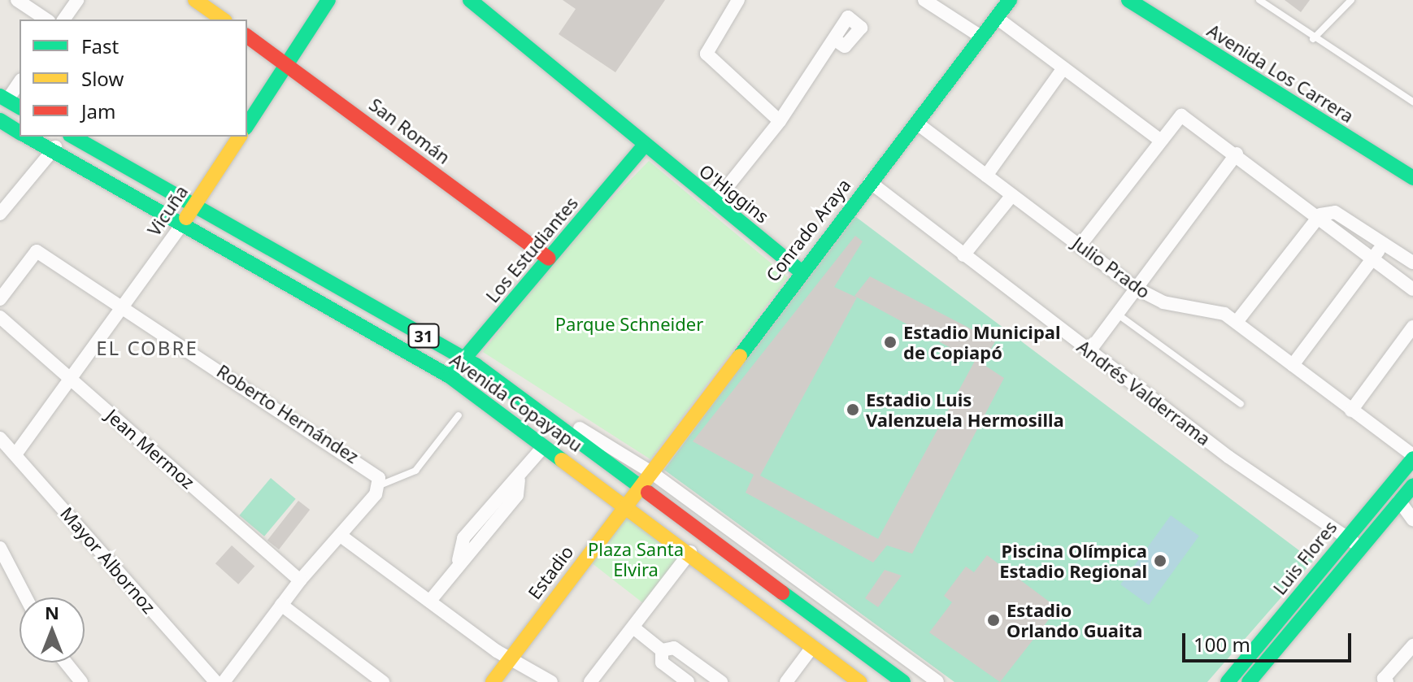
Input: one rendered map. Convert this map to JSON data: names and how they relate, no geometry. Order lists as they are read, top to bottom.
{
  "streets": {
    "main road": [
      "Avenida Los Carrera",
      "San Román",
      "O'Higgins",
      "Vicuña",
      "Conrado Araya",
      "Los Estudiantes",
      "31",
      "Avenida Copayapu",
      "Luis Flores",
      "Estadio"
    ],
    "street": [
      "Julio Prado",
      "Andrés Valderrama",
      "Roberto Hernández",
      "Jean Mermoz",
      "Mayor Albornoz"
    ]
  },
  "crossings": [
    ["San Román", "Los Estudiantes"],
    ["O'Higgins", "Conrado Araya"],
    ["O'Higgins", "Los Estudiantes"],
    ["Vicuña", "Avenida Copayapu"],
    ["Vicuña", "Roberto Hernández"],
    ["Vicuña", "Jean Mermoz"],
    ["Vicuña", "Mayor Albornoz"],
    ["Conrado Araya", "Julio Prado"],
    ["Conrado Araya", "Andrés Valderrama"],
    ["Conrado Araya", "Avenida Copayapu"],
    ["Conrado Araya", "Estadio"],
    ["Los Estudiantes", "Avenida Copayapu"],
    ["Julio Prado", "Luis Flores"],
    ["Andrés Valderrama", "Luis Flores"],
    ["Avenida Copayapu", "Estadio"]
  ],
  "districts": ["EL COBRE"],
  "parks": ["Parque Schneider", "Plaza Santa Elvira"],
  "places": [
    "Estadio Municipal de Copiapó",
    "Estadio Luis Valenzuela Hermosilla",
    "Piscina Olímpica Estadio Regional",
    "Estadio Orlando Guaita"
  ],
  "legend": ["Fast", "Slow", "Jam"],
  "scale_bar": "100 m",
  "north": "top"
}
